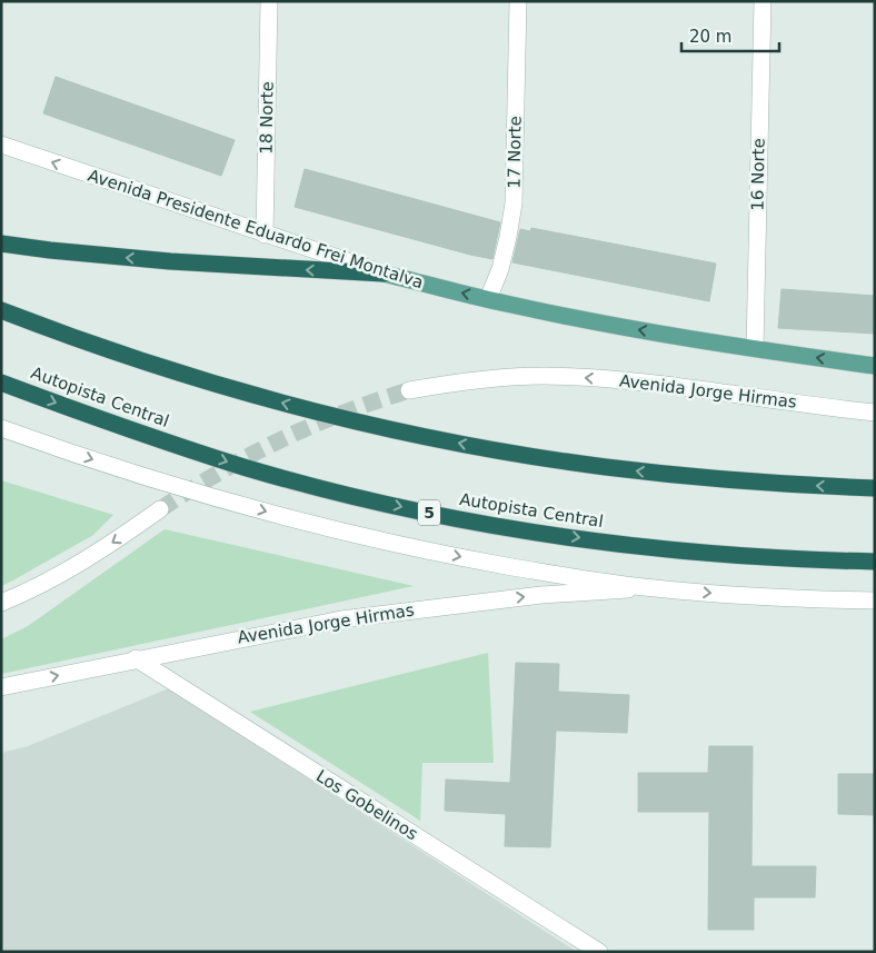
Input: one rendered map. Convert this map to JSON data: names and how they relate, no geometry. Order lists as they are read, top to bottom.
{
  "streets": {
    "highway": ["Autopista Central", "5"],
    "main road": ["Avenida Presidente Eduardo Frei Montalva"],
    "street": [
      "18 Norte",
      "17 Norte",
      "16 Norte",
      "Avenida Jorge Hirmas",
      "Los Gobelinos"
    ]
  },
  "crossings": [
    ["18 Norte", "Avenida Presidente Eduardo Frei Montalva"],
    ["17 Norte", "Avenida Presidente Eduardo Frei Montalva"],
    ["16 Norte", "Avenida Presidente Eduardo Frei Montalva"],
    ["Avenida Jorge Hirmas", "Los Gobelinos"]
  ],
  "one_way": ["Avenida Presidente Eduardo Frei Montalva"],
  "scale_bar": "20 m"
}
